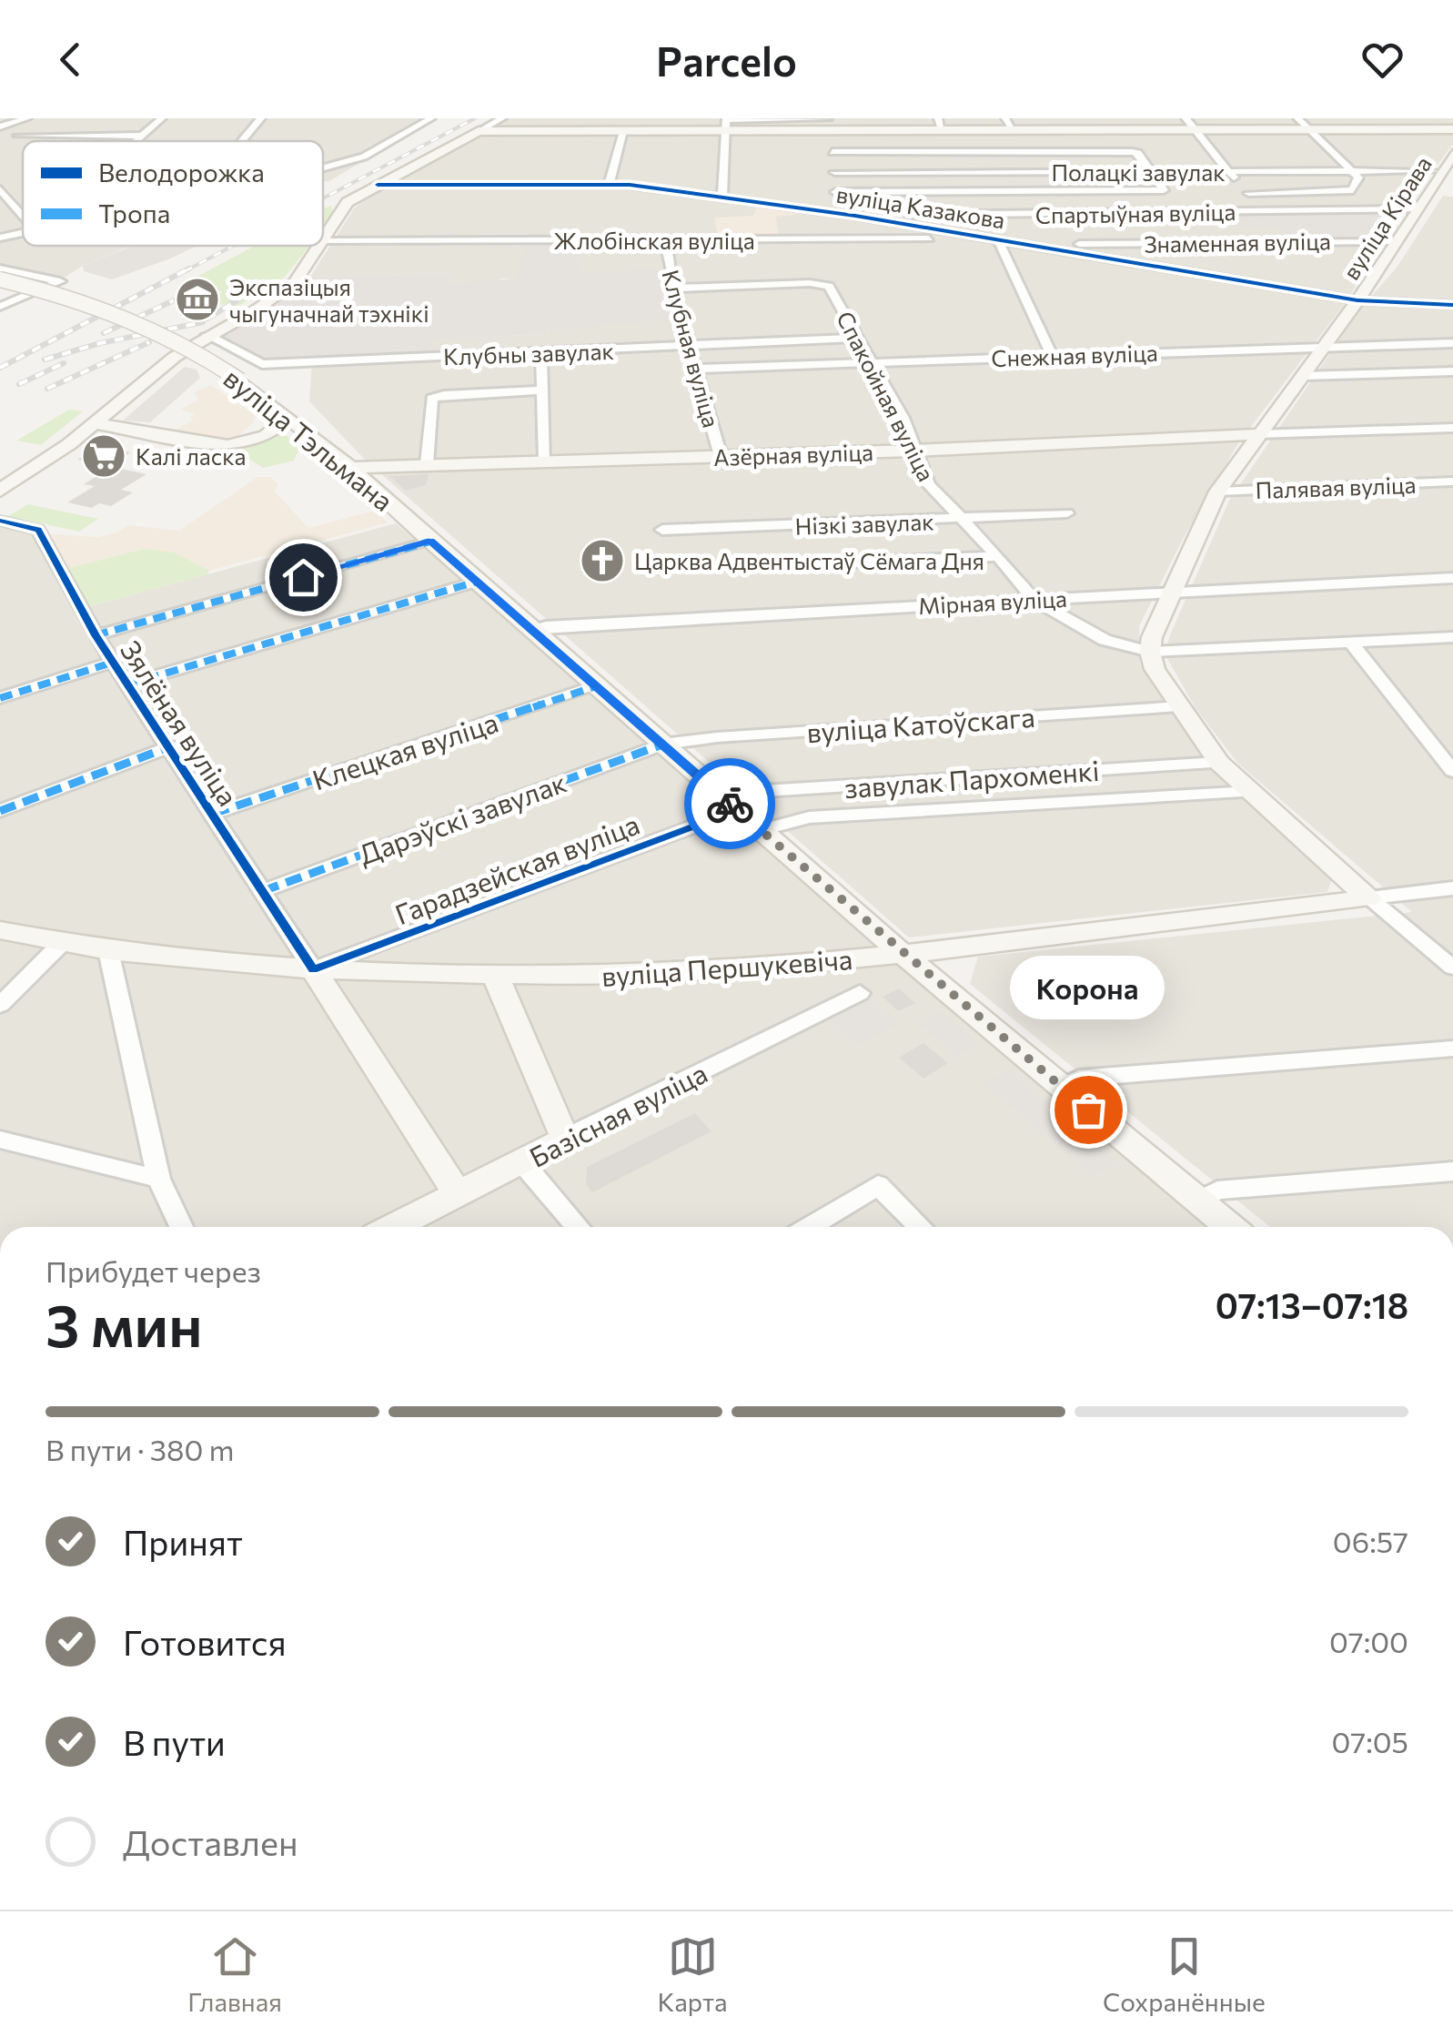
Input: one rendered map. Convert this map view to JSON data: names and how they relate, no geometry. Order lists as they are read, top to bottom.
{
  "streets": {
    "main road": [
      "вуліца Кірава",
      "вуліца Тэльмана",
      "Азёрная вуліца",
      "Зялёная вуліца",
      "вуліца Першукевіча",
      "Базісная вуліца"
    ],
    "street": [
      "Полацкі завулак",
      "вуліца Казакова",
      "Спартыўная вуліца",
      "Жлобінская вуліца",
      "Знаменная вуліца",
      "Клубная вуліца",
      "Клубны завулак",
      "Снежная вуліца",
      "Спакойная вуліца",
      "Палявая вуліца",
      "Нізкі завулак",
      "Мірная вуліца",
      "вуліца Катоўскага",
      "Клецкая вуліца",
      "завулак Пархоменкі",
      "Дарэўскі завулак",
      "Гарадзейская вуліца"
    ]
  },
  "crossings": [
    ["Полацкі завулак", "вуліца Кірава"],
    ["вуліца Казакова", "Спартыўная вуліца"],
    ["вуліца Казакова", "вуліца Кірава"],
    ["вуліца Казакова", "Жлобінская вуліца"],
    ["вуліца Казакова", "Знаменная вуліца"],
    ["Спартыўная вуліца", "вуліца Кірава"],
    ["вуліца Кірава", "Знаменная вуліца"],
    ["вуліца Кірава", "Снежная вуліца"],
    ["вуліца Кірава", "Спакойная вуліца"],
    ["вуліца Кірава", "Азёрная вуліца"],
    ["вуліца Кірава", "Палявая вуліца"],
    ["вуліца Кірава", "Мірная вуліца"],
    ["Жлобінская вуліца", "Клубная вуліца"],
    ["Клубная вуліца", "Клубны завулак"],
    ["Клубная вуліца", "Снежная вуліца"],
    ["Клубная вуліца", "Спакойная вуліца"],
    ["Клубная вуліца", "Азёрная вуліца"],
    ["Клубны завулак", "Спакойная вуліца"],
    ["Снежная вуліца", "Спакойная вуліца"],
    ["Спакойная вуліца", "Азёрная вуліца"],
    ["Спакойная вуліца", "Нізкі завулак"],
    ["Спакойная вуліца", "Мірная вуліца"],
    ["вуліца Тэльмана", "Азёрная вуліца"],
    ["вуліца Тэльмана", "Мірная вуліца"],
    ["вуліца Тэльмана", "вуліца Катоўскага"],
    ["вуліца Тэльмана", "Клецкая вуліца"],
    ["вуліца Тэльмана", "завулак Пархоменкі"],
    ["вуліца Тэльмана", "Дарэўскі завулак"],
    ["вуліца Тэльмана", "Гарадзейская вуліца"],
    ["вуліца Тэльмана", "вуліца Першукевіча"],
    ["Зялёная вуліца", "Клецкая вуліца"],
    ["Зялёная вуліца", "Дарэўскі завулак"],
    ["Зялёная вуліца", "Гарадзейская вуліца"],
    ["Зялёная вуліца", "вуліца Першукевіча"],
    ["Зялёная вуліца", "Базісная вуліца"],
    ["вуліца Катоўскага", "Дарэўскі завулак"],
    ["завулак Пархоменкі", "Гарадзейская вуліца"],
    ["Гарадзейская вуліца", "вуліца Першукевіча"]
  ],
  "places": {
    "museum": ["Экспазіцыя чыгуначнай тэхнікі"],
    "supermarket": ["Калі ласка"],
    "church": ["Царква Адвентыстаў Сёмага Дня"],
    "other": ["Корона"]
  },
  "legend": ["Велодорожка", "Тропа"],
  "page": {
    "header": "Parcelo",
    "bubble": "Корона",
    "heading": ["3 мин", "Прибудет через", "07:13–07:18"],
    "bar": "В пути · 380 m",
    "list": [
      ["Принят", "06:57"],
      ["Готовится", "07:00"],
      ["В пути", "07:05"],
      "Доставлен"
    ],
    "tabs": ["Главная", "Карта", "Сохранённые"]
  }
}
